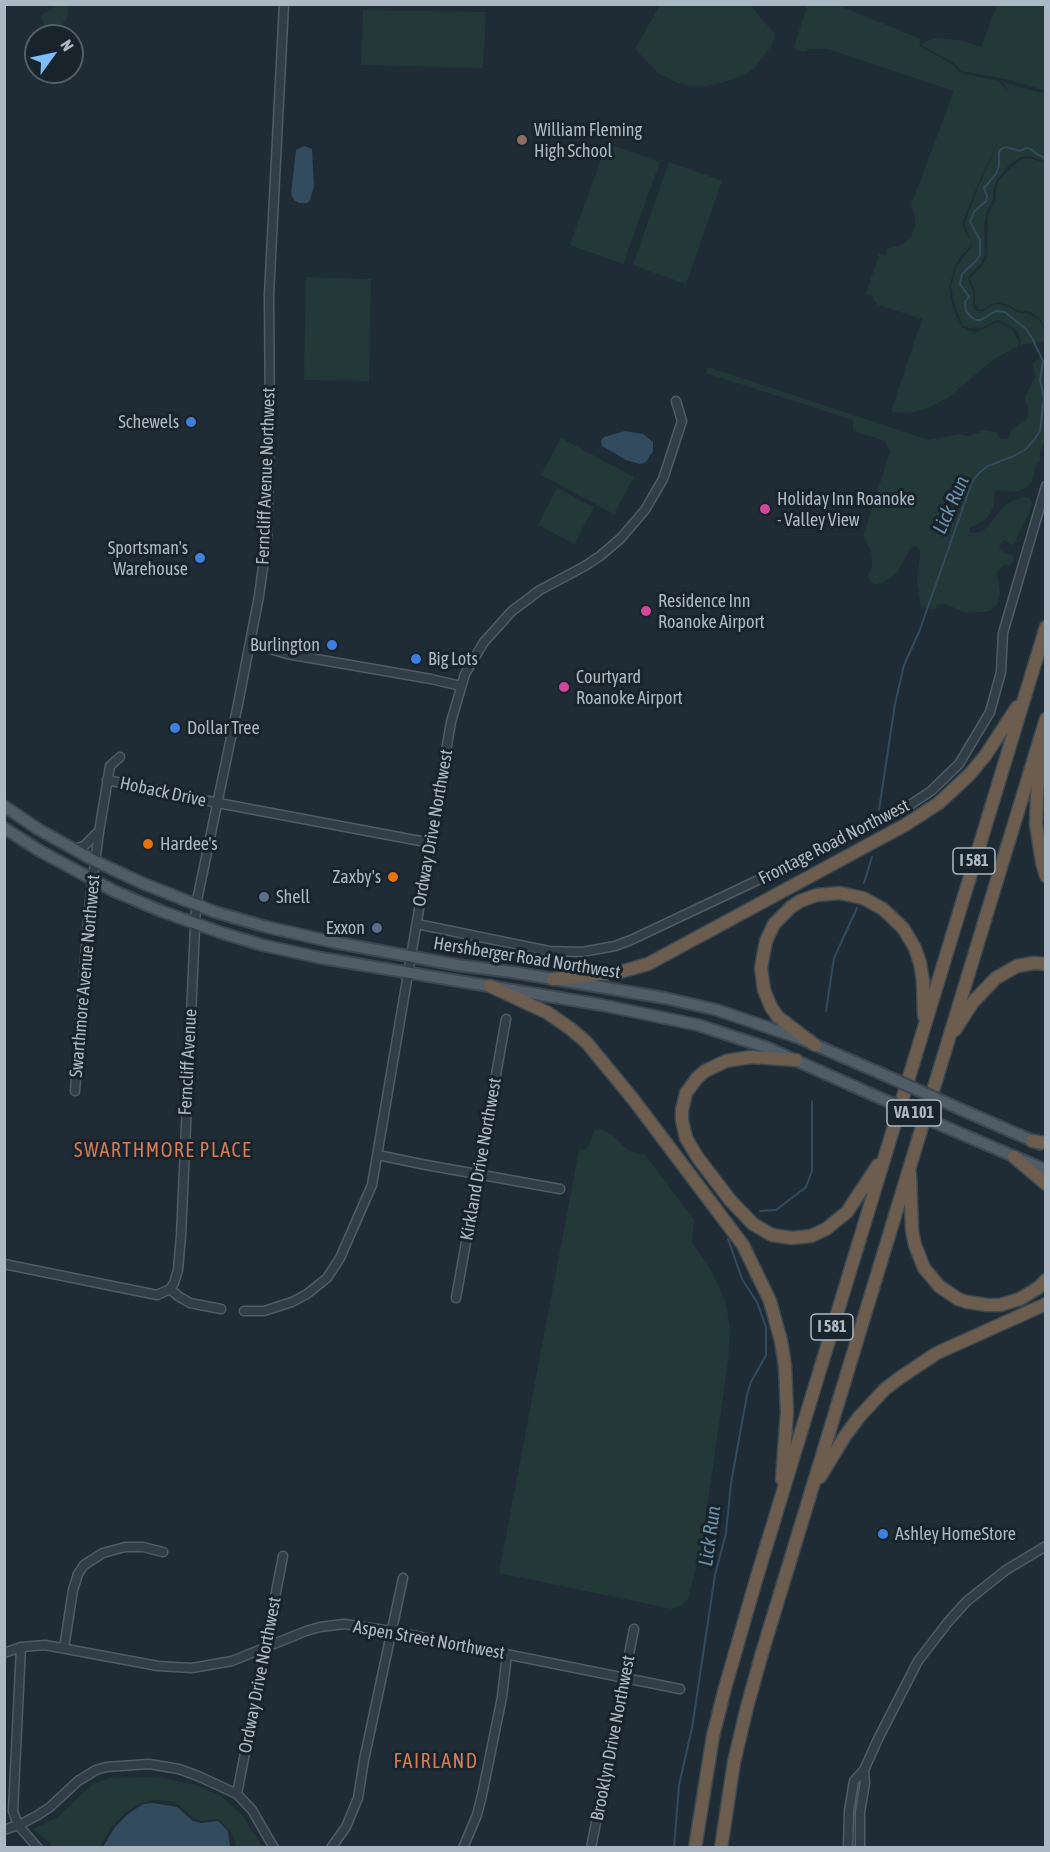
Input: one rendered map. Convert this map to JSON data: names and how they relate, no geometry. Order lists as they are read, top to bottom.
{
  "streets": {
    "highway": ["I 581"],
    "main road": ["Hershberger Road Northwest", "VA 101"],
    "street": [
      "Ferncliff Avenue Northwest",
      "Hoback Drive",
      "Ordway Drive Northwest",
      "Frontage Road Northwest",
      "Swarthmore Avenue Northwest",
      "Ferncliff Avenue",
      "Kirkland Drive Northwest",
      "Aspen Street Northwest",
      "Brooklyn Drive Northwest"
    ]
  },
  "crossings": [
    ["Ferncliff Avenue Northwest", "Hoback Drive"],
    ["Ferncliff Avenue Northwest", "Hershberger Road Northwest"],
    ["Ferncliff Avenue Northwest", "Ferncliff Avenue"],
    ["Hoback Drive", "Ordway Drive Northwest"],
    ["Hoback Drive", "Swarthmore Avenue Northwest"],
    ["Ordway Drive Northwest", "Frontage Road Northwest"],
    ["Ordway Drive Northwest", "Hershberger Road Northwest"],
    ["Ordway Drive Northwest", "Aspen Street Northwest"],
    ["Hershberger Road Northwest", "Swarthmore Avenue Northwest"],
    ["Aspen Street Northwest", "Brooklyn Drive Northwest"]
  ],
  "districts": ["SWARTHMORE PLACE", "FAIRLAND"],
  "water": ["Lick Run"],
  "places": [
    "William Fleming High School",
    "Schewels",
    "Holiday Inn Roanoke - Valley View",
    "Sportsman's Warehouse",
    "Residence Inn Roanoke Airport",
    "Burlington",
    "Big Lots",
    "Courtyard Roanoke Airport",
    "Dollar Tree",
    "Hardee's",
    "Zaxby's",
    "Shell",
    "Exxon",
    "Ashley HomeStore"
  ],
  "north": "top right"
}
